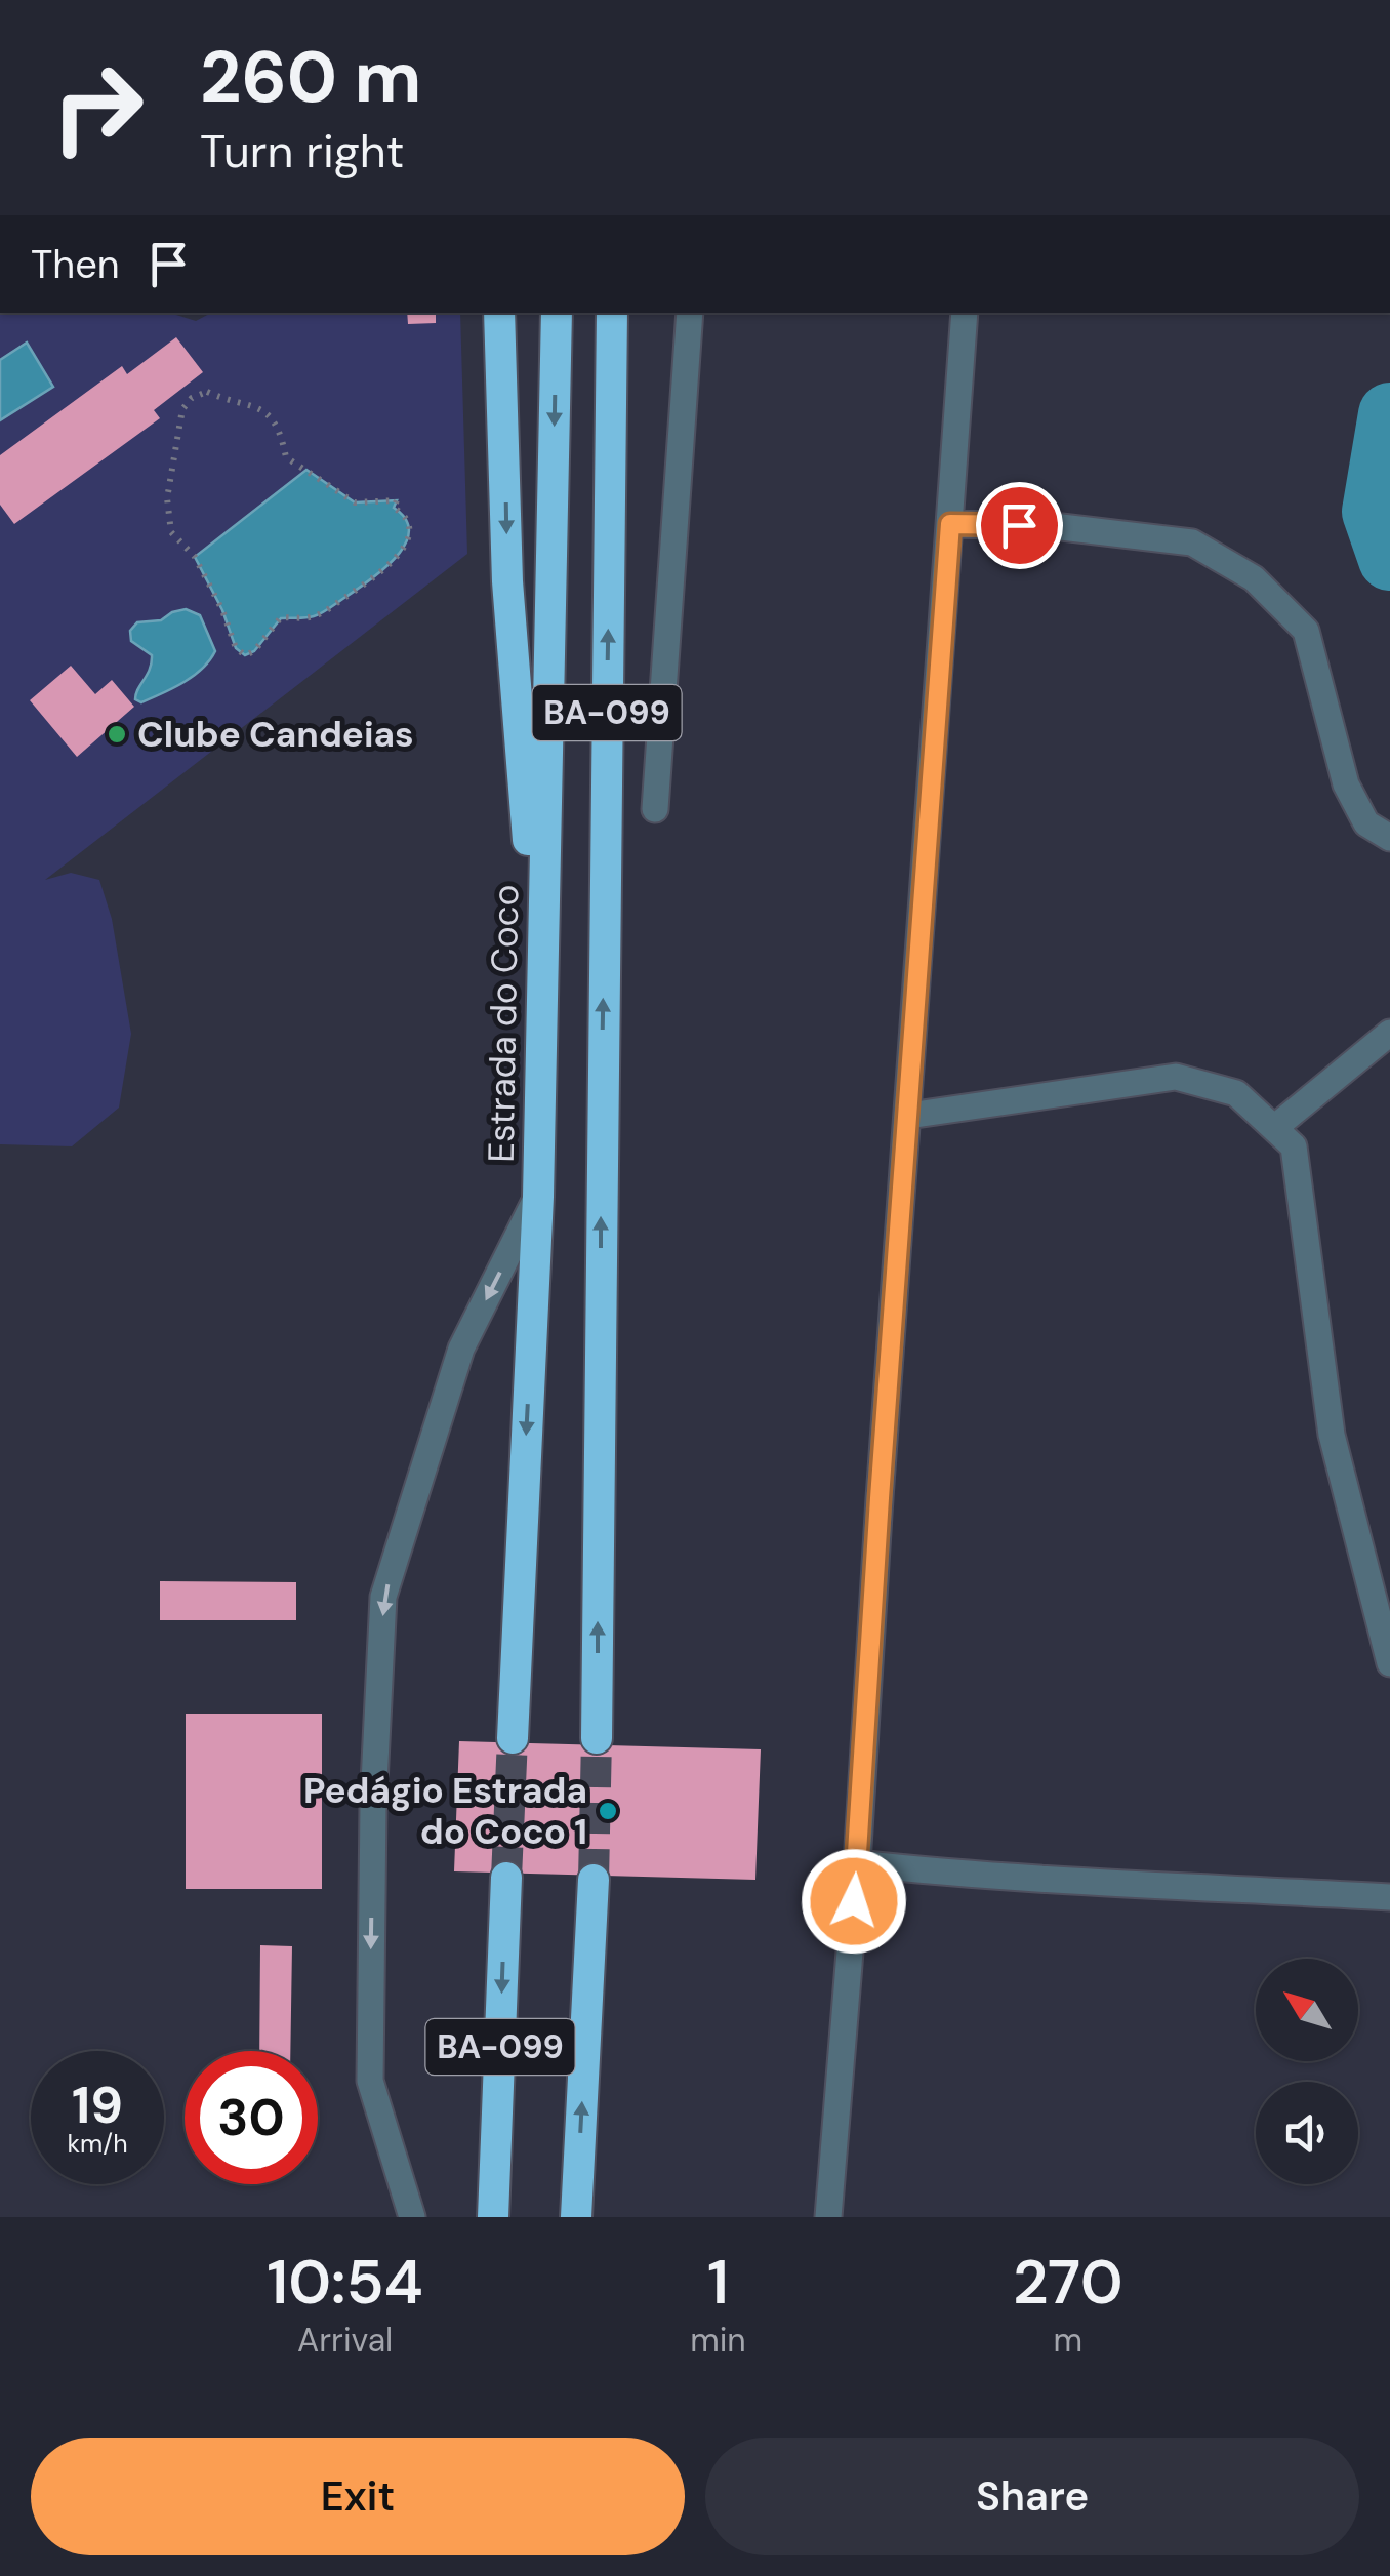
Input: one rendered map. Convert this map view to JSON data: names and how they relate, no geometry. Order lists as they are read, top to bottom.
{
  "streets": {
    "highway": ["BA-099", "Estrada do Coco"]
  },
  "places": ["Clube Candeias", "Pedágio Estrada do Coco 1"],
  "north": "top left",
  "page": {
    "turn": ["260 m", "Turn right"],
    "then": "Then",
    "speed": "19 km/h",
    "limit": "30",
    "eta": [
      "10:54",
      "Arrival",
      "1",
      "min",
      "270",
      "m"
    ],
    "buttons": ["Exit", "Share"]
  }
}
